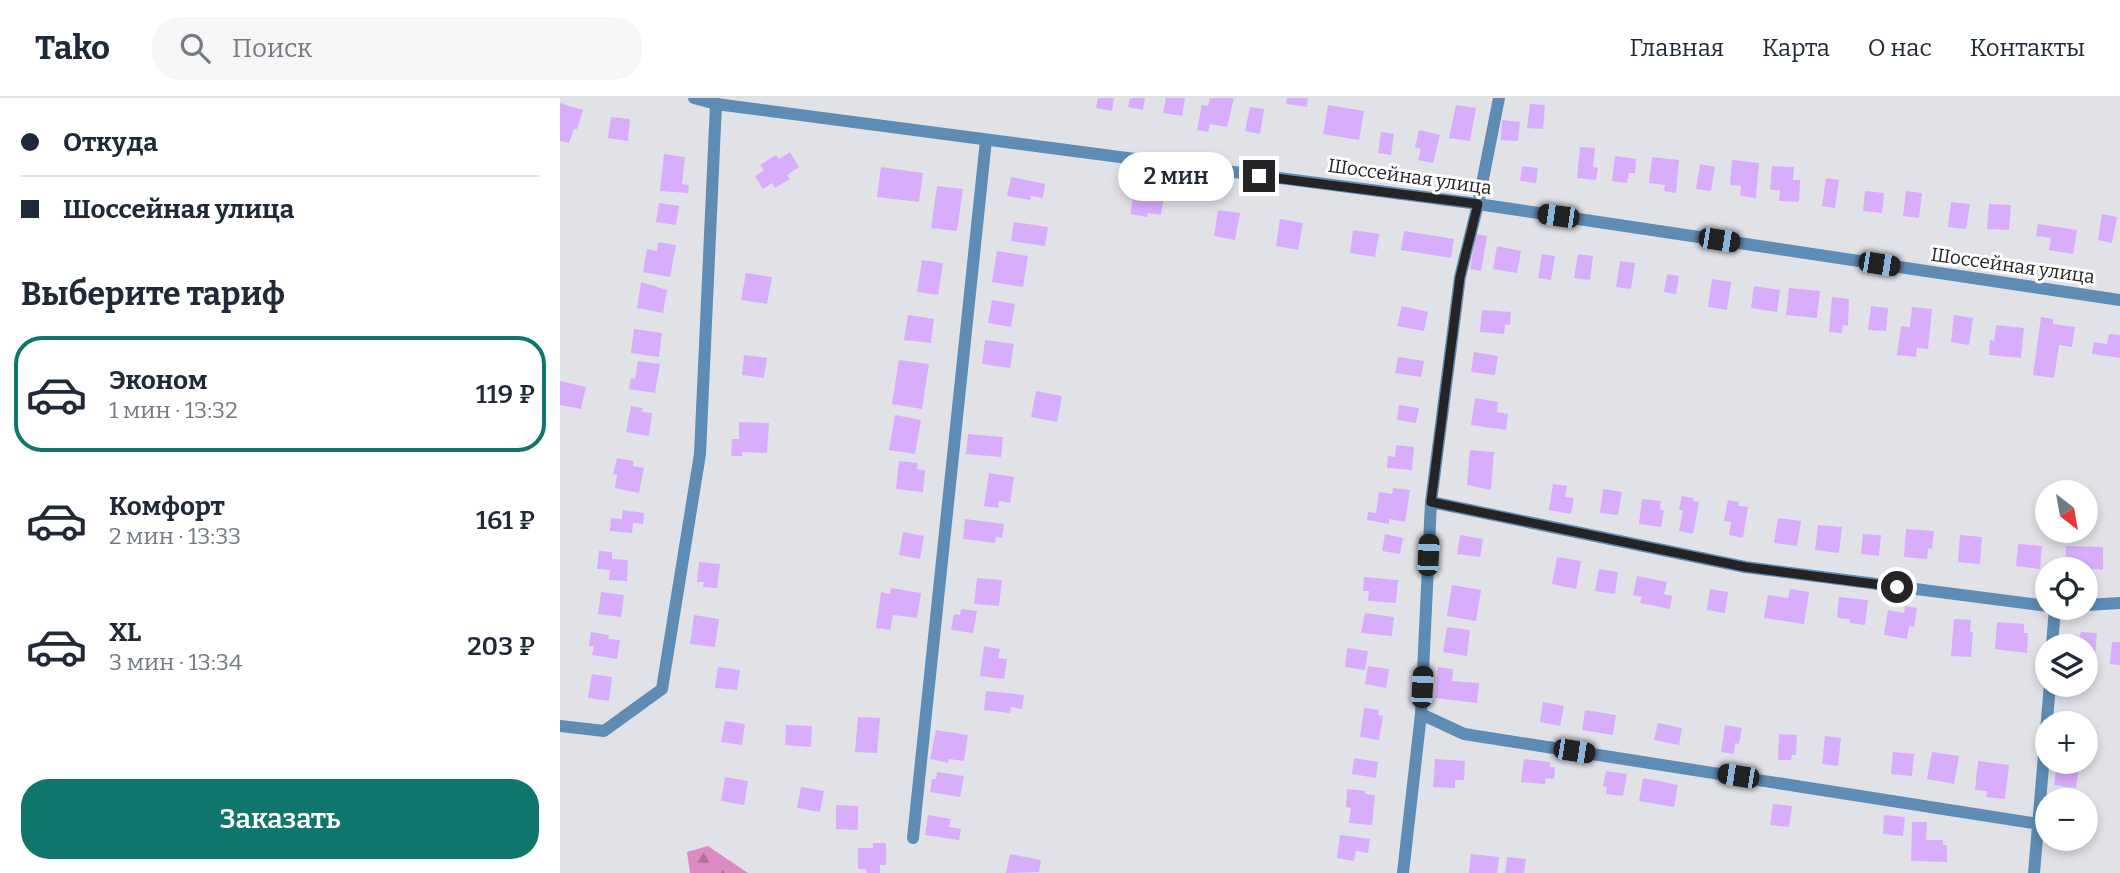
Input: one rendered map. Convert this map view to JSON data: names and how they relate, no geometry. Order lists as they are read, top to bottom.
{
  "streets": {
    "street": ["Шоссейная улица"]
  },
  "north": "bottom right",
  "page": {
    "header": "Tako",
    "search": "Поиск",
    "nav": [
      "Главная",
      "Карта",
      "О нас",
      "Контакты"
    ],
    "banner": ["Откуда", "Шоссейная улица"],
    "bubble": "2 мин",
    "heading": "Выберите тариф",
    "list": [
      {
        "name": "Эконом",
        "note": "1 мин · 13:32",
        "value": "119 ₽"
      },
      {
        "name": "Комфорт",
        "note": "2 мин · 13:33",
        "value": "161 ₽"
      },
      {
        "name": "XL",
        "note": "3 мин · 13:34",
        "value": "203 ₽"
      }
    ],
    "map_buttons": ["+", "−"],
    "buttons": "Заказать"
  }
}
